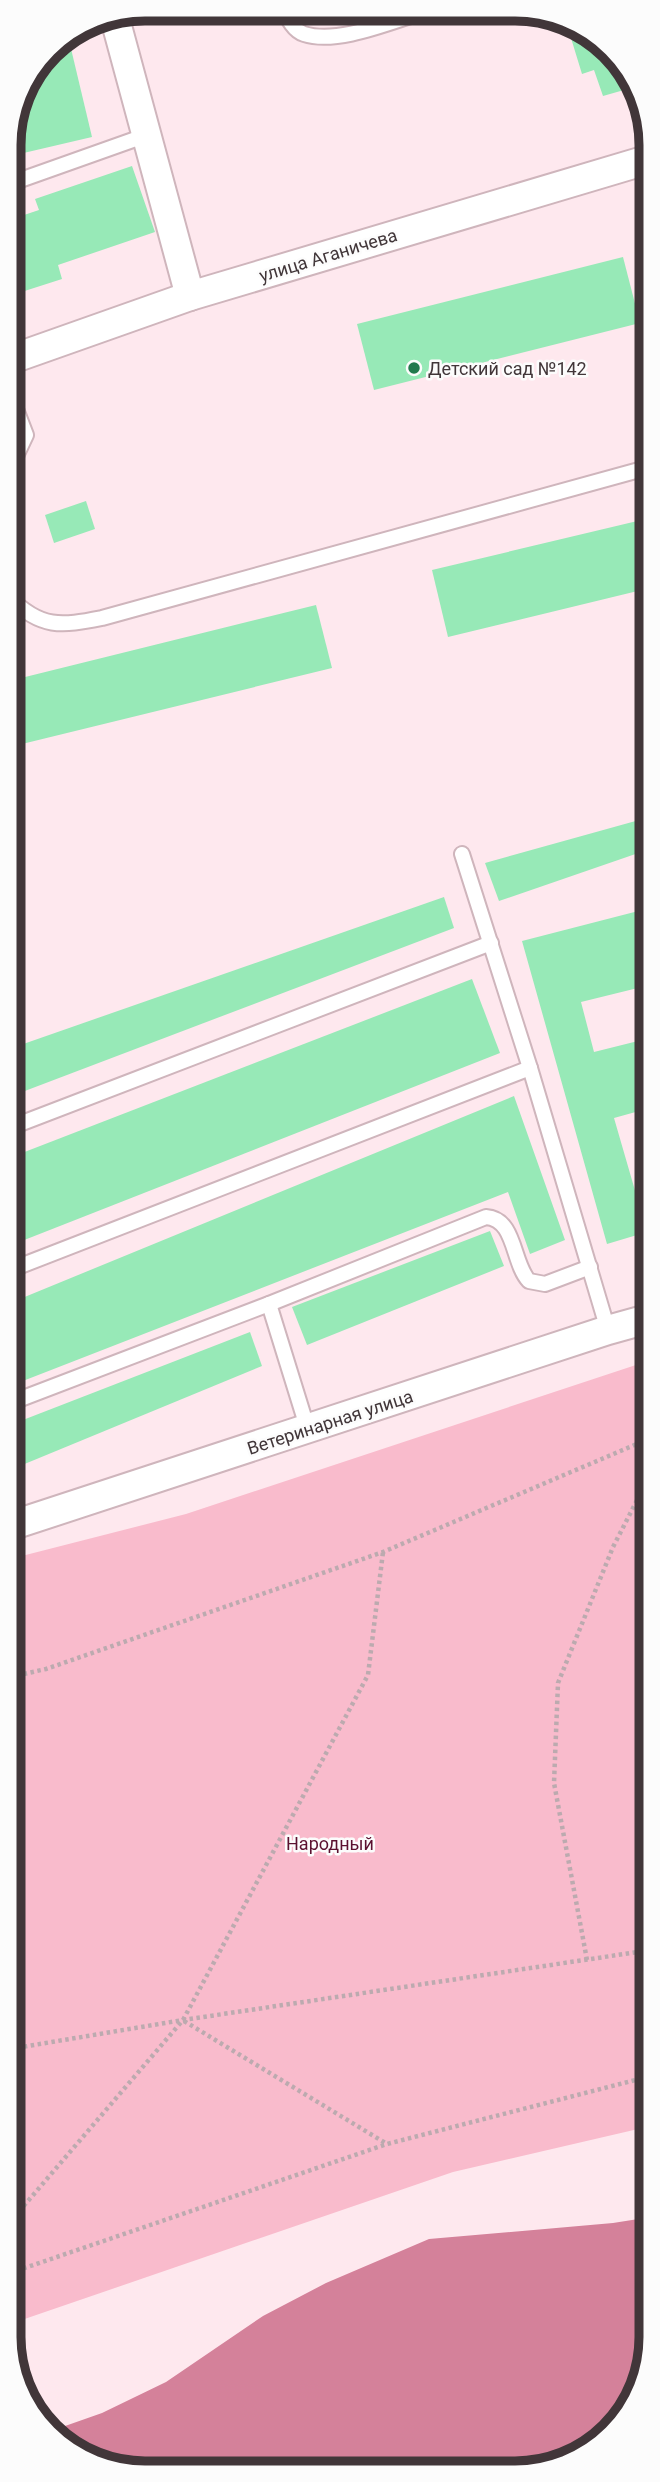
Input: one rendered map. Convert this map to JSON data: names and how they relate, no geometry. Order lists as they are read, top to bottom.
{
  "streets": {
    "street": ["улица Аганичева", "Ветеринарная улица"]
  },
  "parks": ["Народный"],
  "places": ["Детский сад №142"]
}
